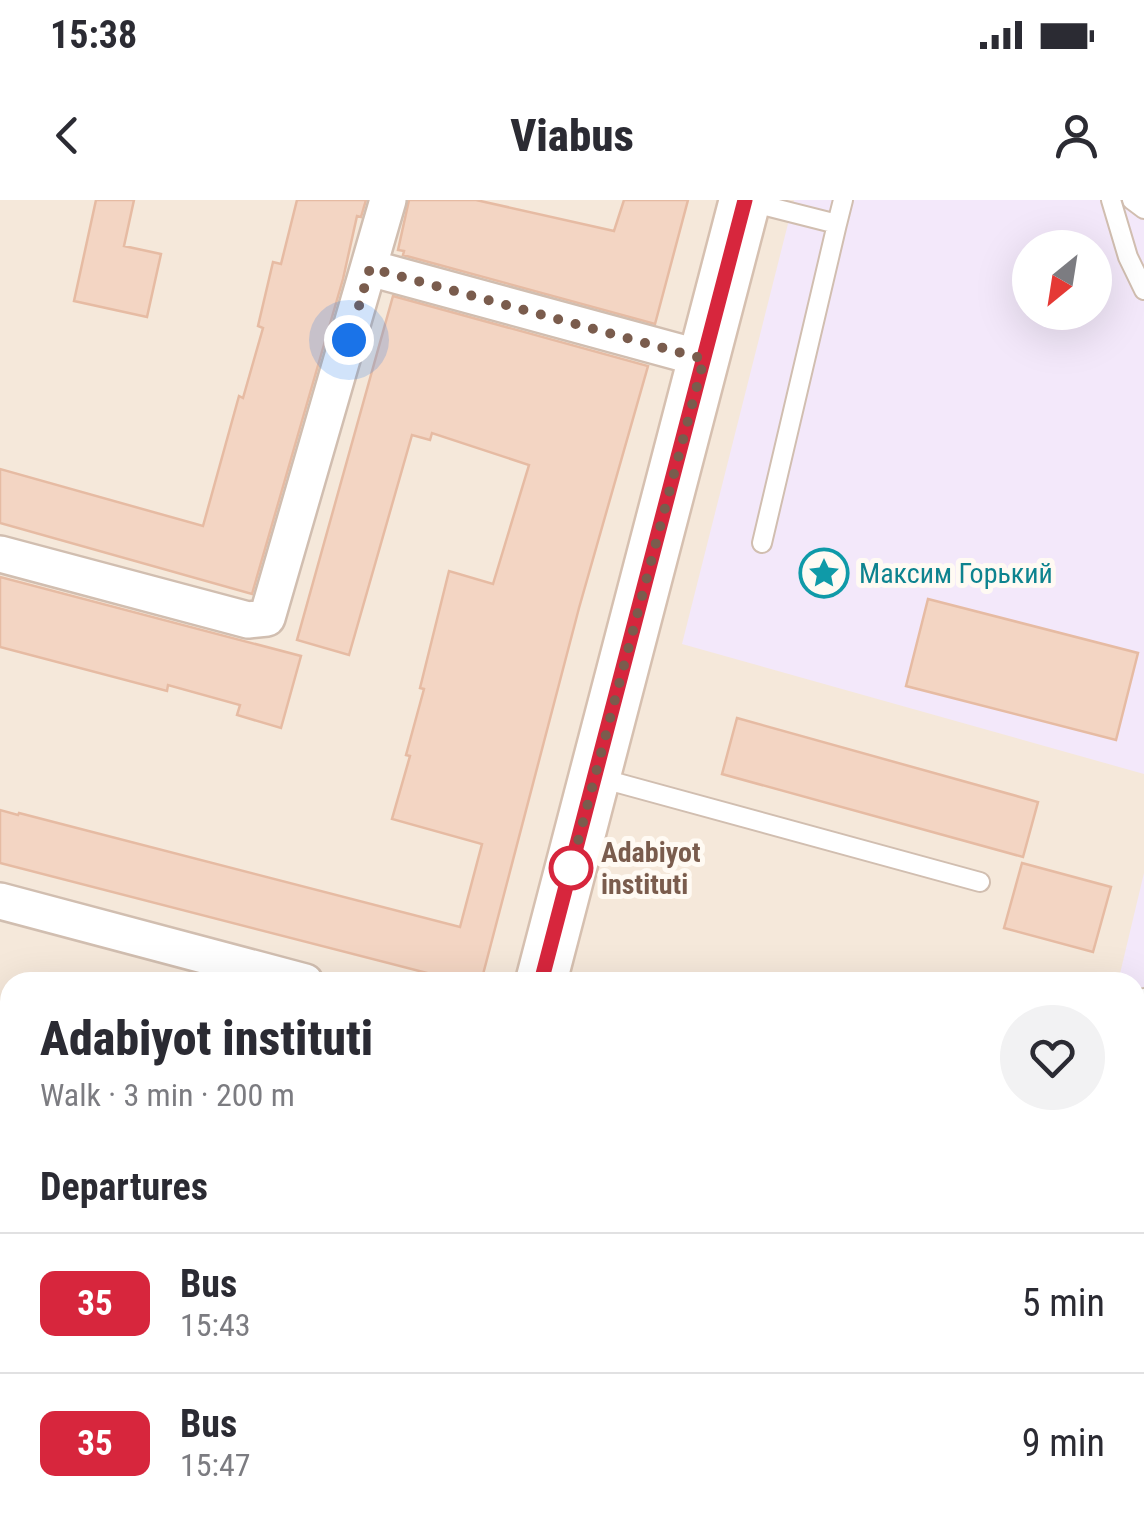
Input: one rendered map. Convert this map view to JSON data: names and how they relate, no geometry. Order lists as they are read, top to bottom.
{
  "places": {
    "place": ["Максим Горький"],
    "other": ["Adabiyot instituti"]
  },
  "lines": ["bus line 35"],
  "north": "bottom left",
  "page": {
    "status": "15:38",
    "header": "Viabus",
    "heading": [
      ["Adabiyot instituti", "Walk · 3 min · 200 m"],
      "Departures"
    ],
    "list": [
      {
        "mark": "35",
        "name": "Bus",
        "note": "15:43",
        "value": "5 min"
      },
      {
        "mark": "35",
        "name": "Bus",
        "note": "15:47",
        "value": "9 min"
      }
    ]
  }
}
